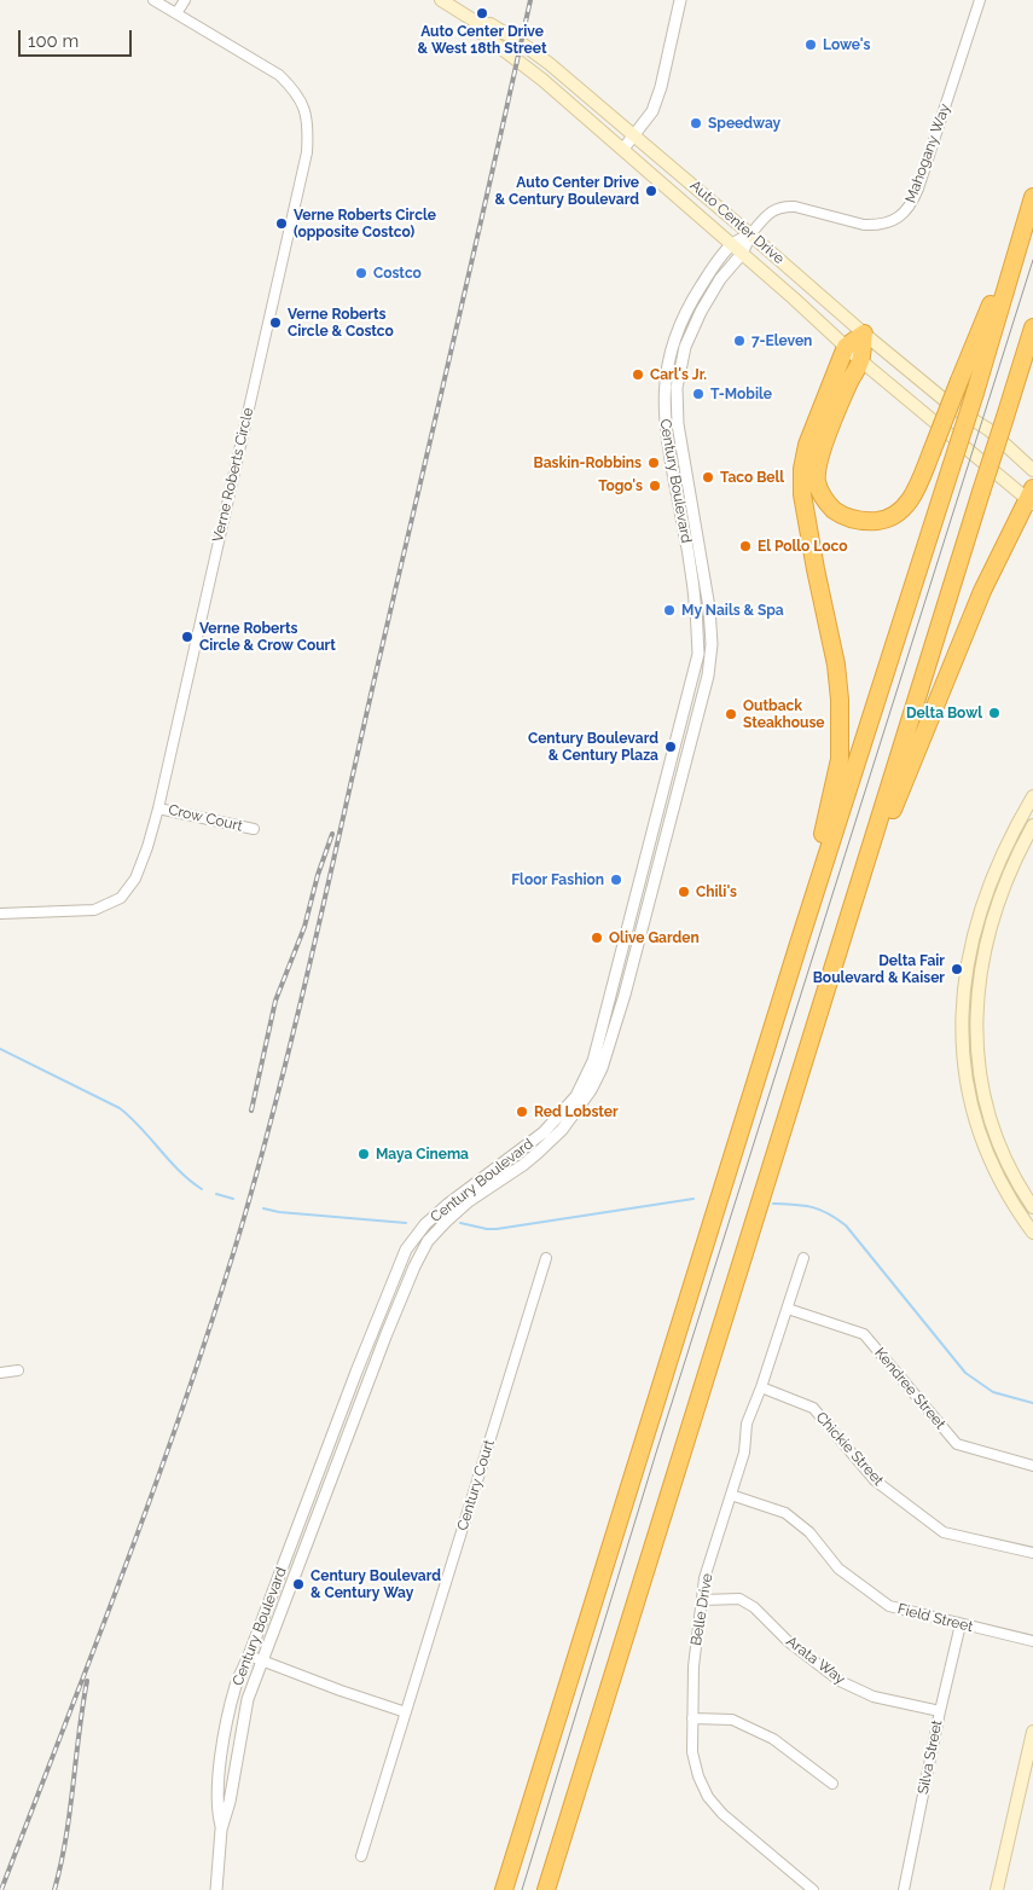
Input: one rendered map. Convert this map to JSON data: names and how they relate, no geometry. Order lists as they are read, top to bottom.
{
  "streets": {
    "main road": ["Auto Center Drive"],
    "street": [
      "Mahogany Way",
      "Verne Roberts Circle",
      "Century Boulevard",
      "Crow Court",
      "Kendree Street",
      "Chickie Street",
      "Century Court",
      "Belle Drive",
      "Field Street",
      "Arata Way",
      "Silva Street"
    ]
  },
  "crossings": [
    ["Mahogany Way", "Auto Center Drive"],
    ["Mahogany Way", "Century Boulevard"],
    ["Auto Center Drive", "Century Boulevard"],
    ["Verne Roberts Circle", "Crow Court"],
    ["Kendree Street", "Belle Drive"],
    ["Chickie Street", "Belle Drive"],
    ["Belle Drive", "Field Street"],
    ["Belle Drive", "Arata Way"],
    ["Field Street", "Silva Street"],
    ["Arata Way", "Silva Street"]
  ],
  "places": [
    "Auto Center Drive & West 18th Street",
    "Lowe's",
    "Speedway",
    "Auto Center Drive & Century Boulevard",
    "Verne Roberts Circle (opposite Costco)",
    "Costco",
    "Verne Roberts Circle & Costco",
    "7-Eleven",
    "Carl's Jr.",
    "T-Mobile",
    "Baskin-Robbins",
    "Taco Bell",
    "Togo's",
    "El Pollo Loco",
    "My Nails & Spa",
    "Verne Roberts Circle & Crow Court",
    "Delta Bowl",
    "Outback Steakhouse",
    "Century Boulevard & Century Plaza",
    "Floor Fashion",
    "Chili's",
    "Olive Garden",
    "Delta Fair Boulevard & Kaiser",
    "Red Lobster",
    "Maya Cinema",
    "Century Boulevard & Century Way"
  ],
  "scale_bar": "100 m"
}
